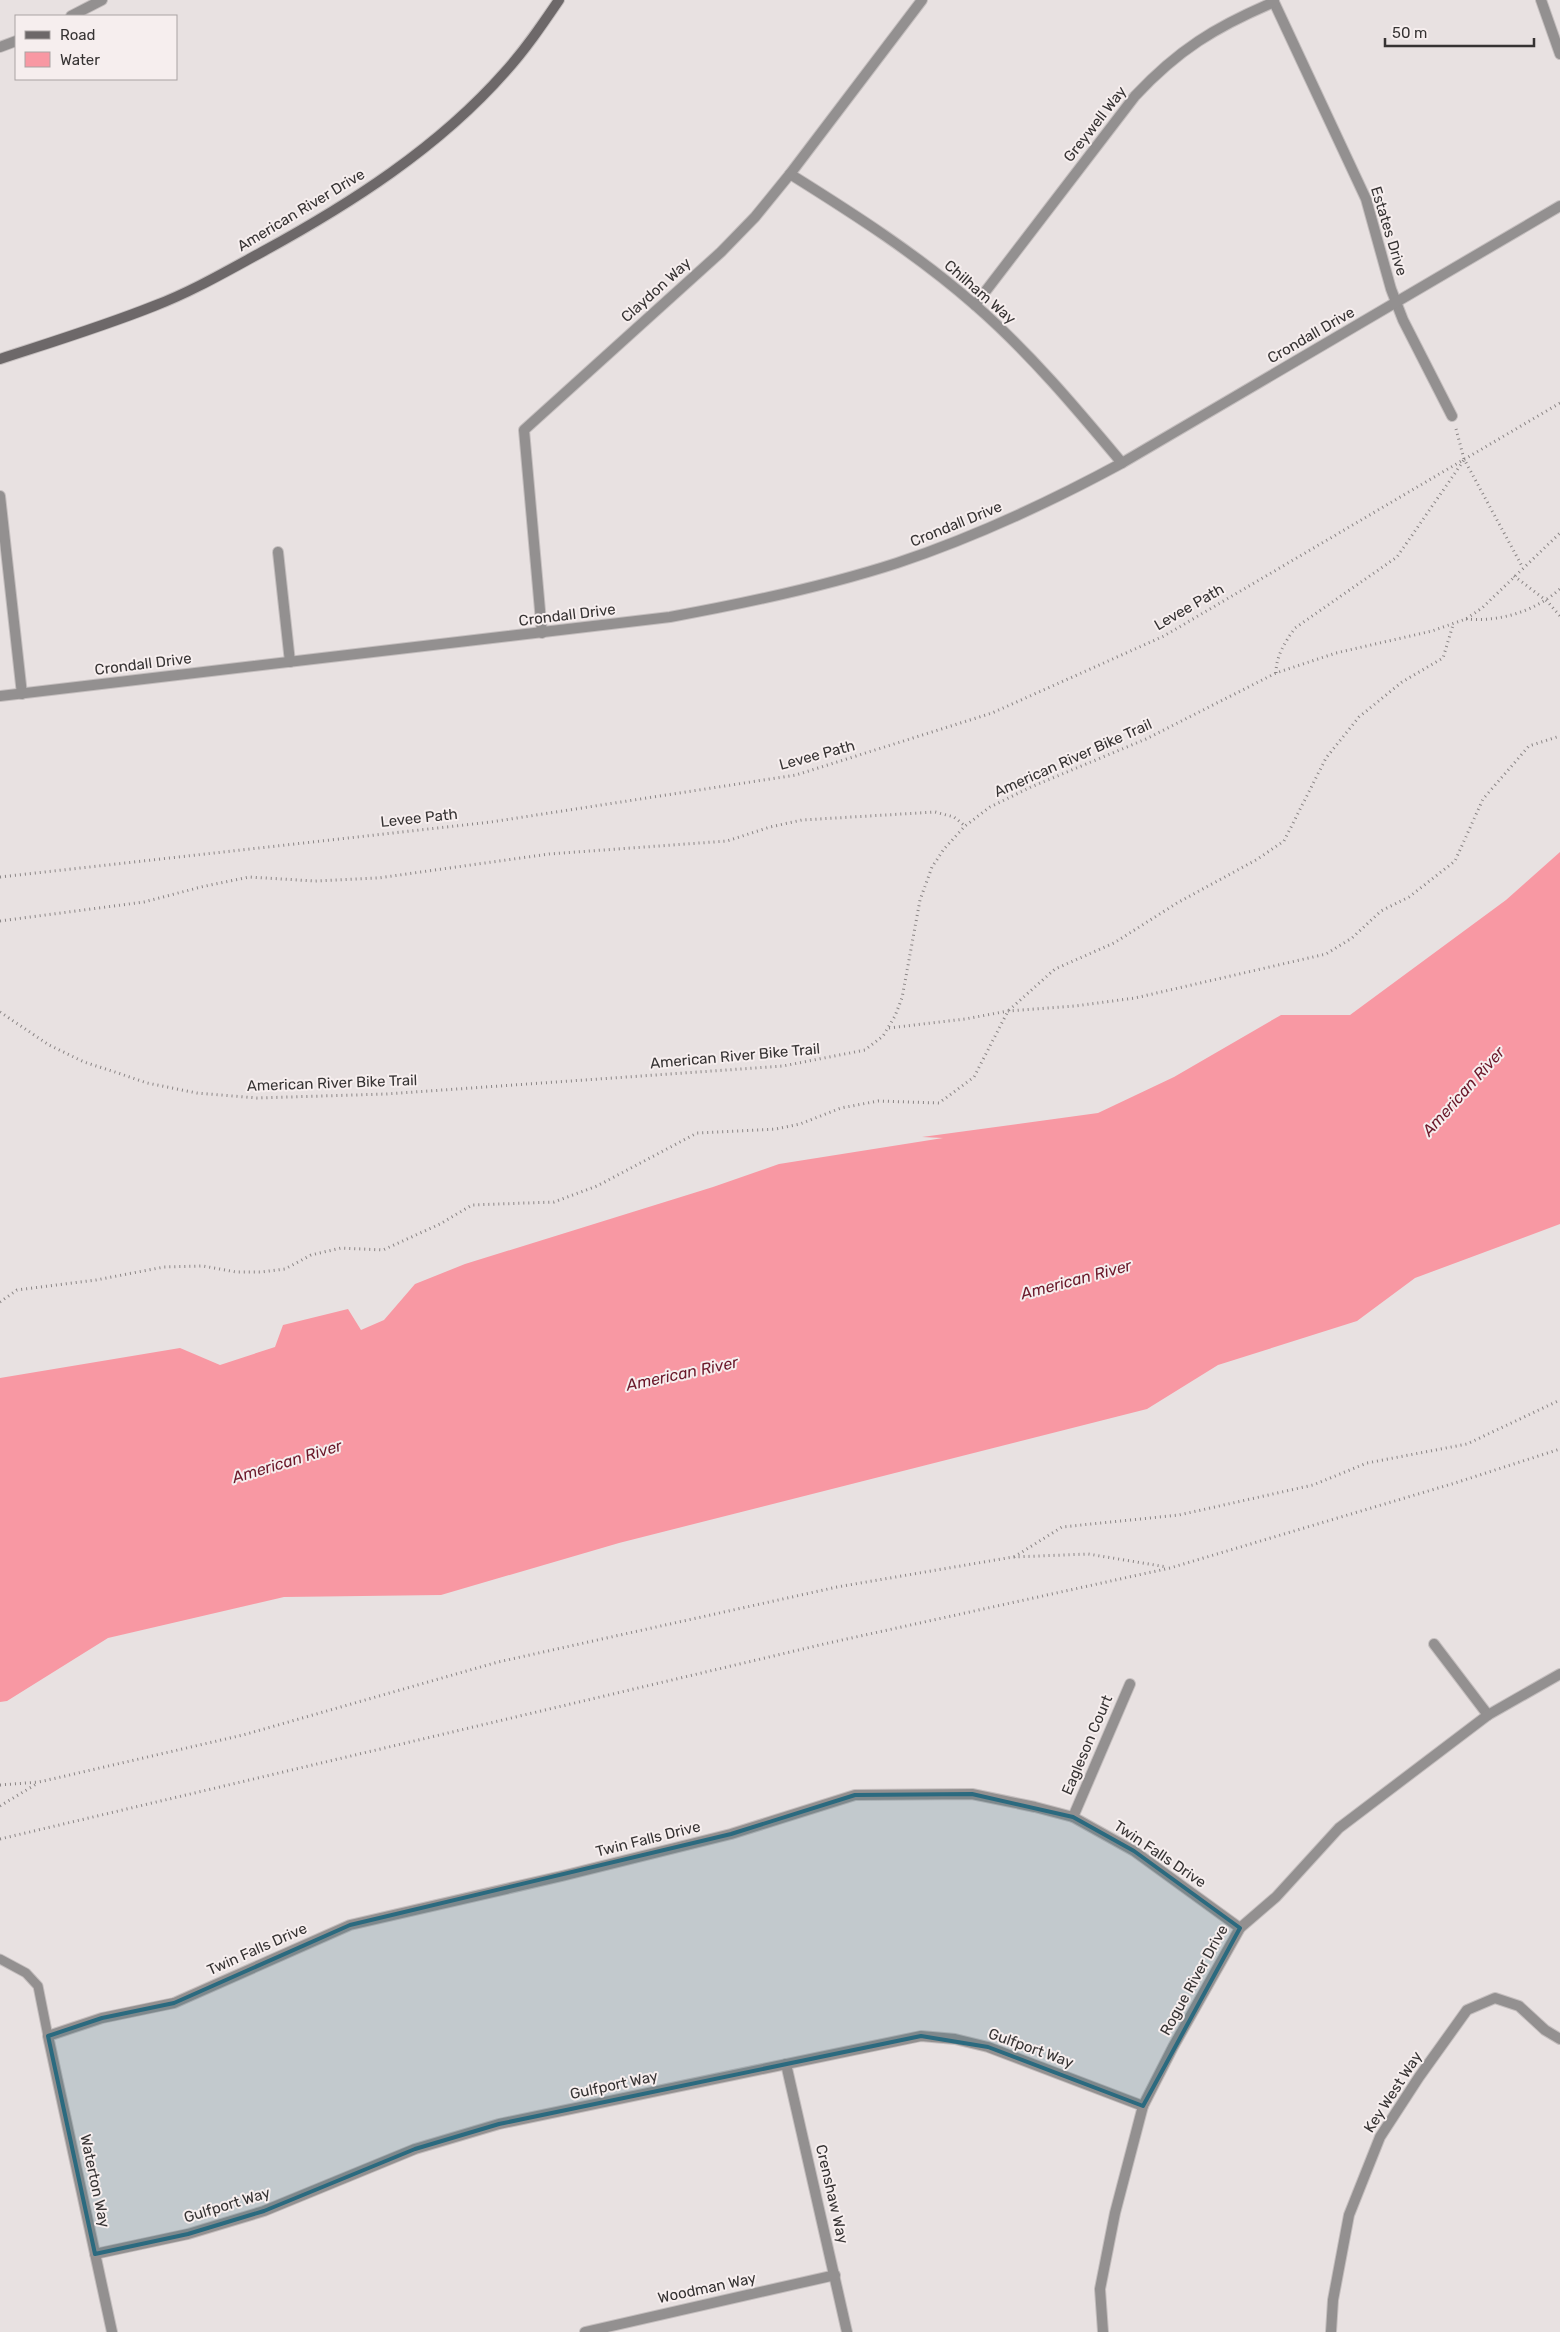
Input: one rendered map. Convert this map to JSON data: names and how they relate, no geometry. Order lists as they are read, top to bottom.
{
  "streets": {
    "street": [
      "Greywell Way",
      "American River Drive",
      "Estates Drive",
      "Claydon Way",
      "Chilham Way",
      "Crondall Drive",
      "Eagleson Court",
      "Twin Falls Drive",
      "Rogue River Drive",
      "Gulfport Way",
      "Key West Way",
      "Waterton Way",
      "Crenshaw Way",
      "Woodman Way"
    ],
    "path": ["Levee Path", "American River Bike Trail"]
  },
  "crossings": [
    ["Greywell Way", "Estates Drive"],
    ["Greywell Way", "Chilham Way"],
    ["Estates Drive", "Crondall Drive"],
    ["Claydon Way", "Chilham Way"],
    ["Claydon Way", "Crondall Drive"],
    ["Chilham Way", "Crondall Drive"],
    ["Eagleson Court", "Twin Falls Drive"],
    ["Twin Falls Drive", "Rogue River Drive"],
    ["Twin Falls Drive", "Waterton Way"],
    ["Rogue River Drive", "Gulfport Way"],
    ["Gulfport Way", "Waterton Way"],
    ["Gulfport Way", "Crenshaw Way"],
    ["Crenshaw Way", "Woodman Way"]
  ],
  "water": ["American River"],
  "legend": ["Road", "Water"],
  "scale_bar": "50 m"
}
